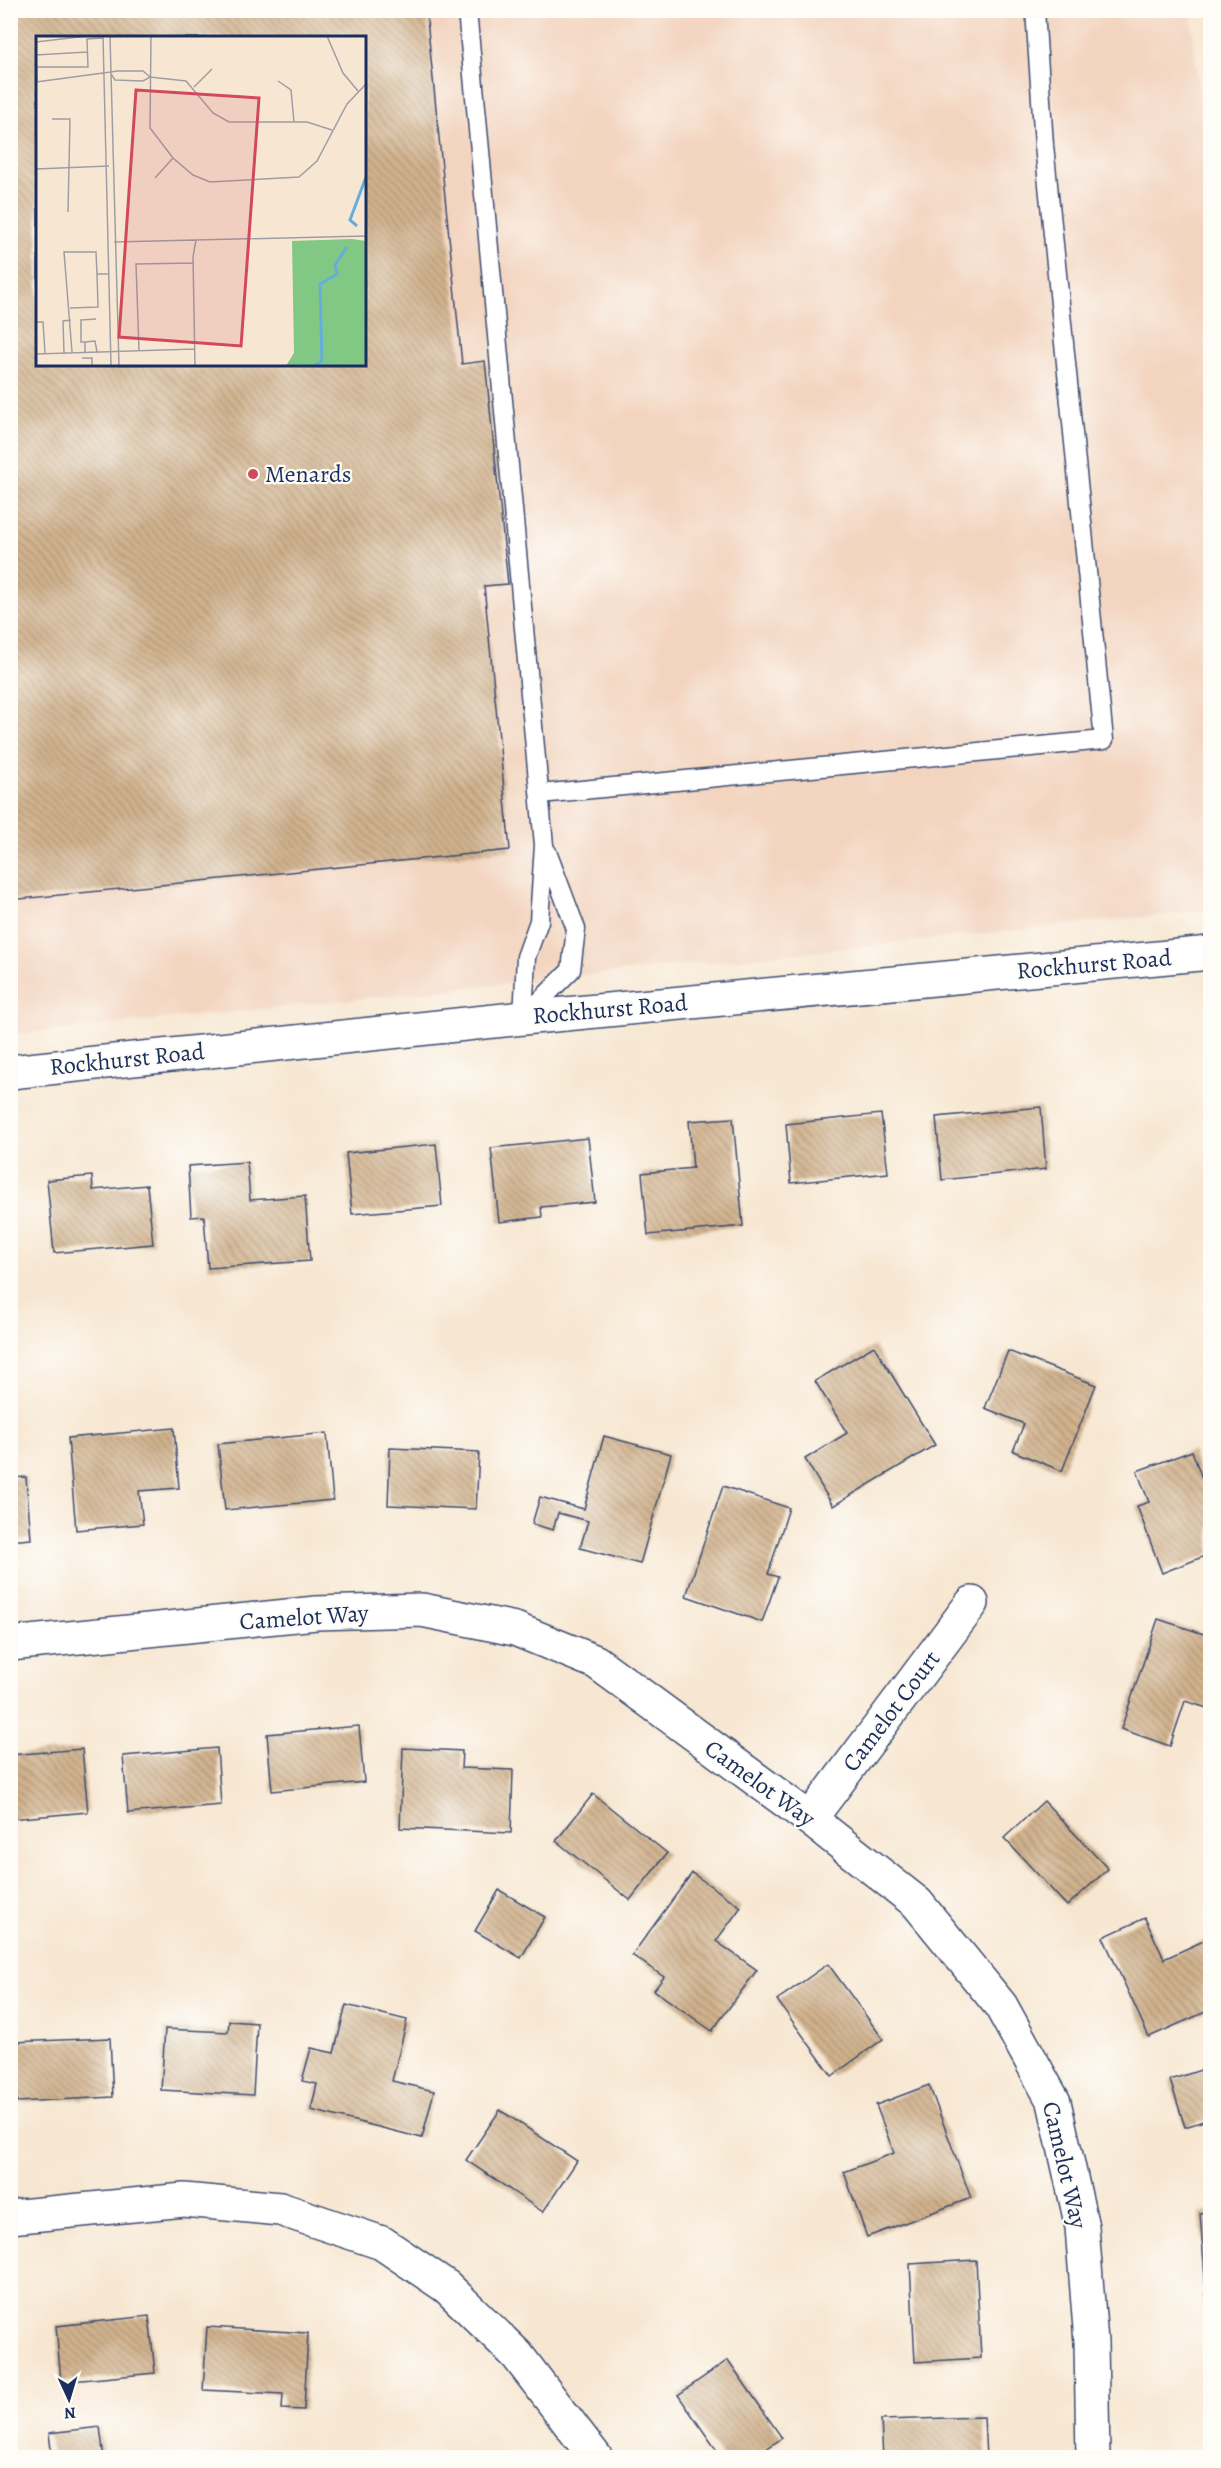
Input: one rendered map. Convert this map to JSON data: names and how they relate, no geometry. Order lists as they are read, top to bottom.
{
  "streets": {
    "street": ["Rockhurst Road", "Camelot Way", "Camelot Court"]
  },
  "crossings": [
    ["Camelot Way", "Camelot Court"]
  ],
  "places": ["Menards"],
  "north": "bottom"
}
